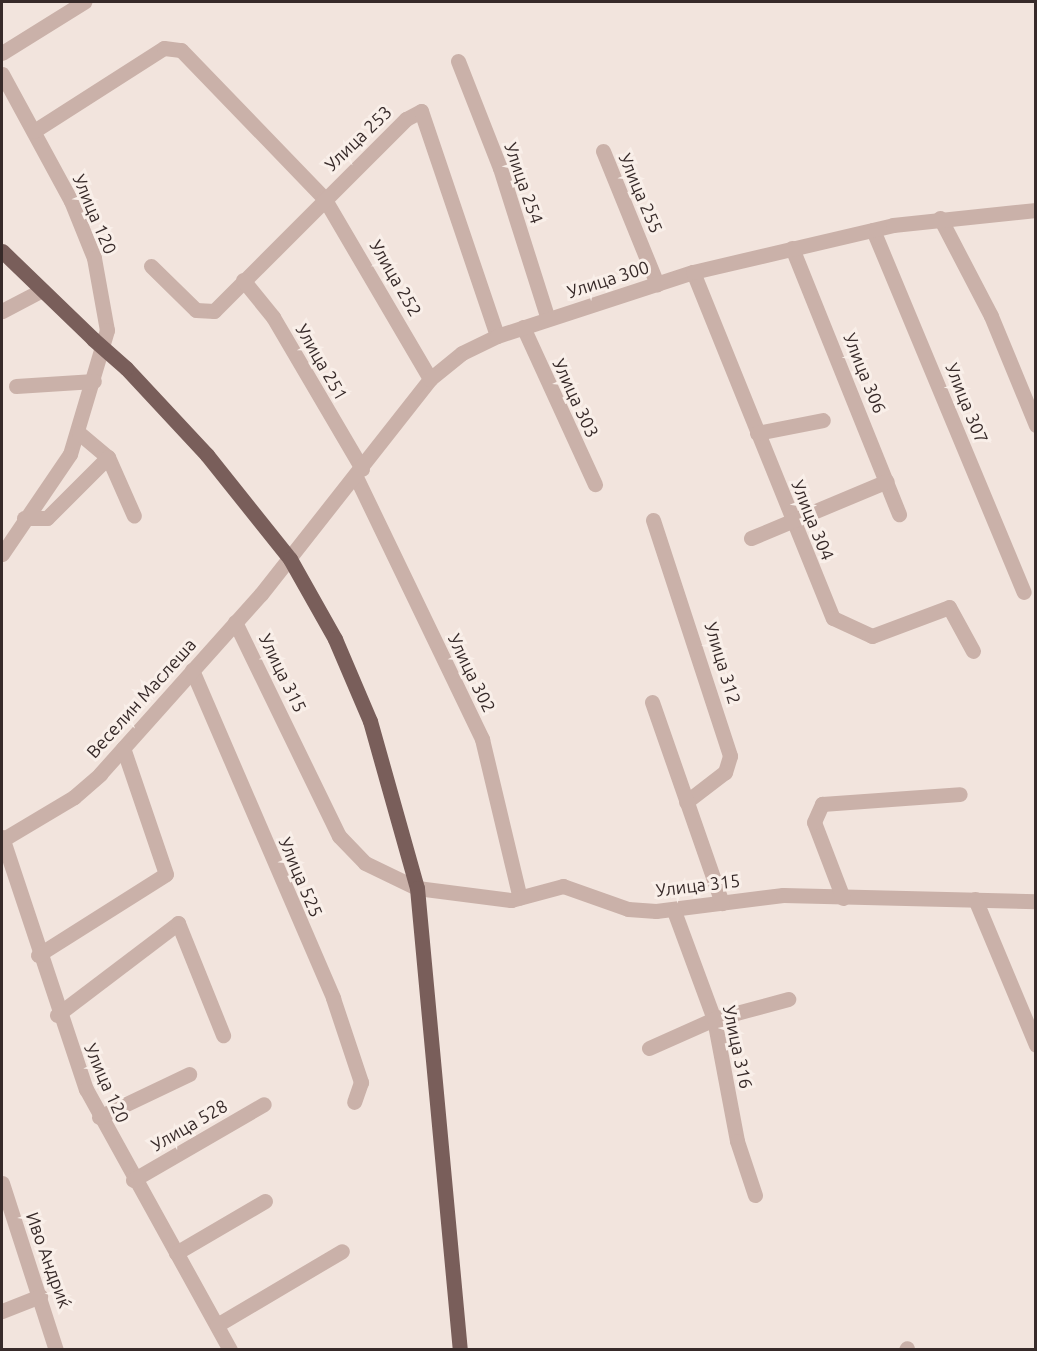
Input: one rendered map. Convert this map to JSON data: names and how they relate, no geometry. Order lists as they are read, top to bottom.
{
  "streets": {
    "street": [
      "Улица 253",
      "Улица 254",
      "Улица 255",
      "Улица 120",
      "Улица 252",
      "Улица 300",
      "Улица 251",
      "Улица 306",
      "Улица 303",
      "Улица 307",
      "Улица 304",
      "Улица 312",
      "Улица 315",
      "Улица 302",
      "Веселин Маслеша",
      "Улица 525",
      "Улица 316",
      "Улица 528",
      "Иво Андриќ"
    ]
  },
  "crossings": [
    ["Улица 253", "Улица 252"],
    ["Улица 253", "Улица 300"],
    ["Улица 254", "Улица 300"],
    ["Улица 255", "Улица 300"],
    ["Улица 120", "Улица 252"],
    ["Улица 120", "Веселин Маслеша"],
    ["Улица 120", "Улица 528"],
    ["Улица 252", "Улица 300"],
    ["Улица 300", "Улица 251"],
    ["Улица 300", "Улица 306"],
    ["Улица 300", "Улица 303"],
    ["Улица 300", "Улица 307"],
    ["Улица 300", "Улица 304"],
    ["Улица 300", "Улица 302"],
    ["Улица 300", "Веселин Маслеша"],
    ["Улица 251", "Улица 302"],
    ["Улица 315", "Улица 302"],
    ["Улица 315", "Веселин Маслеша"],
    ["Улица 315", "Улица 316"],
    ["Веселин Маслеша", "Улица 525"]
  ]
}
